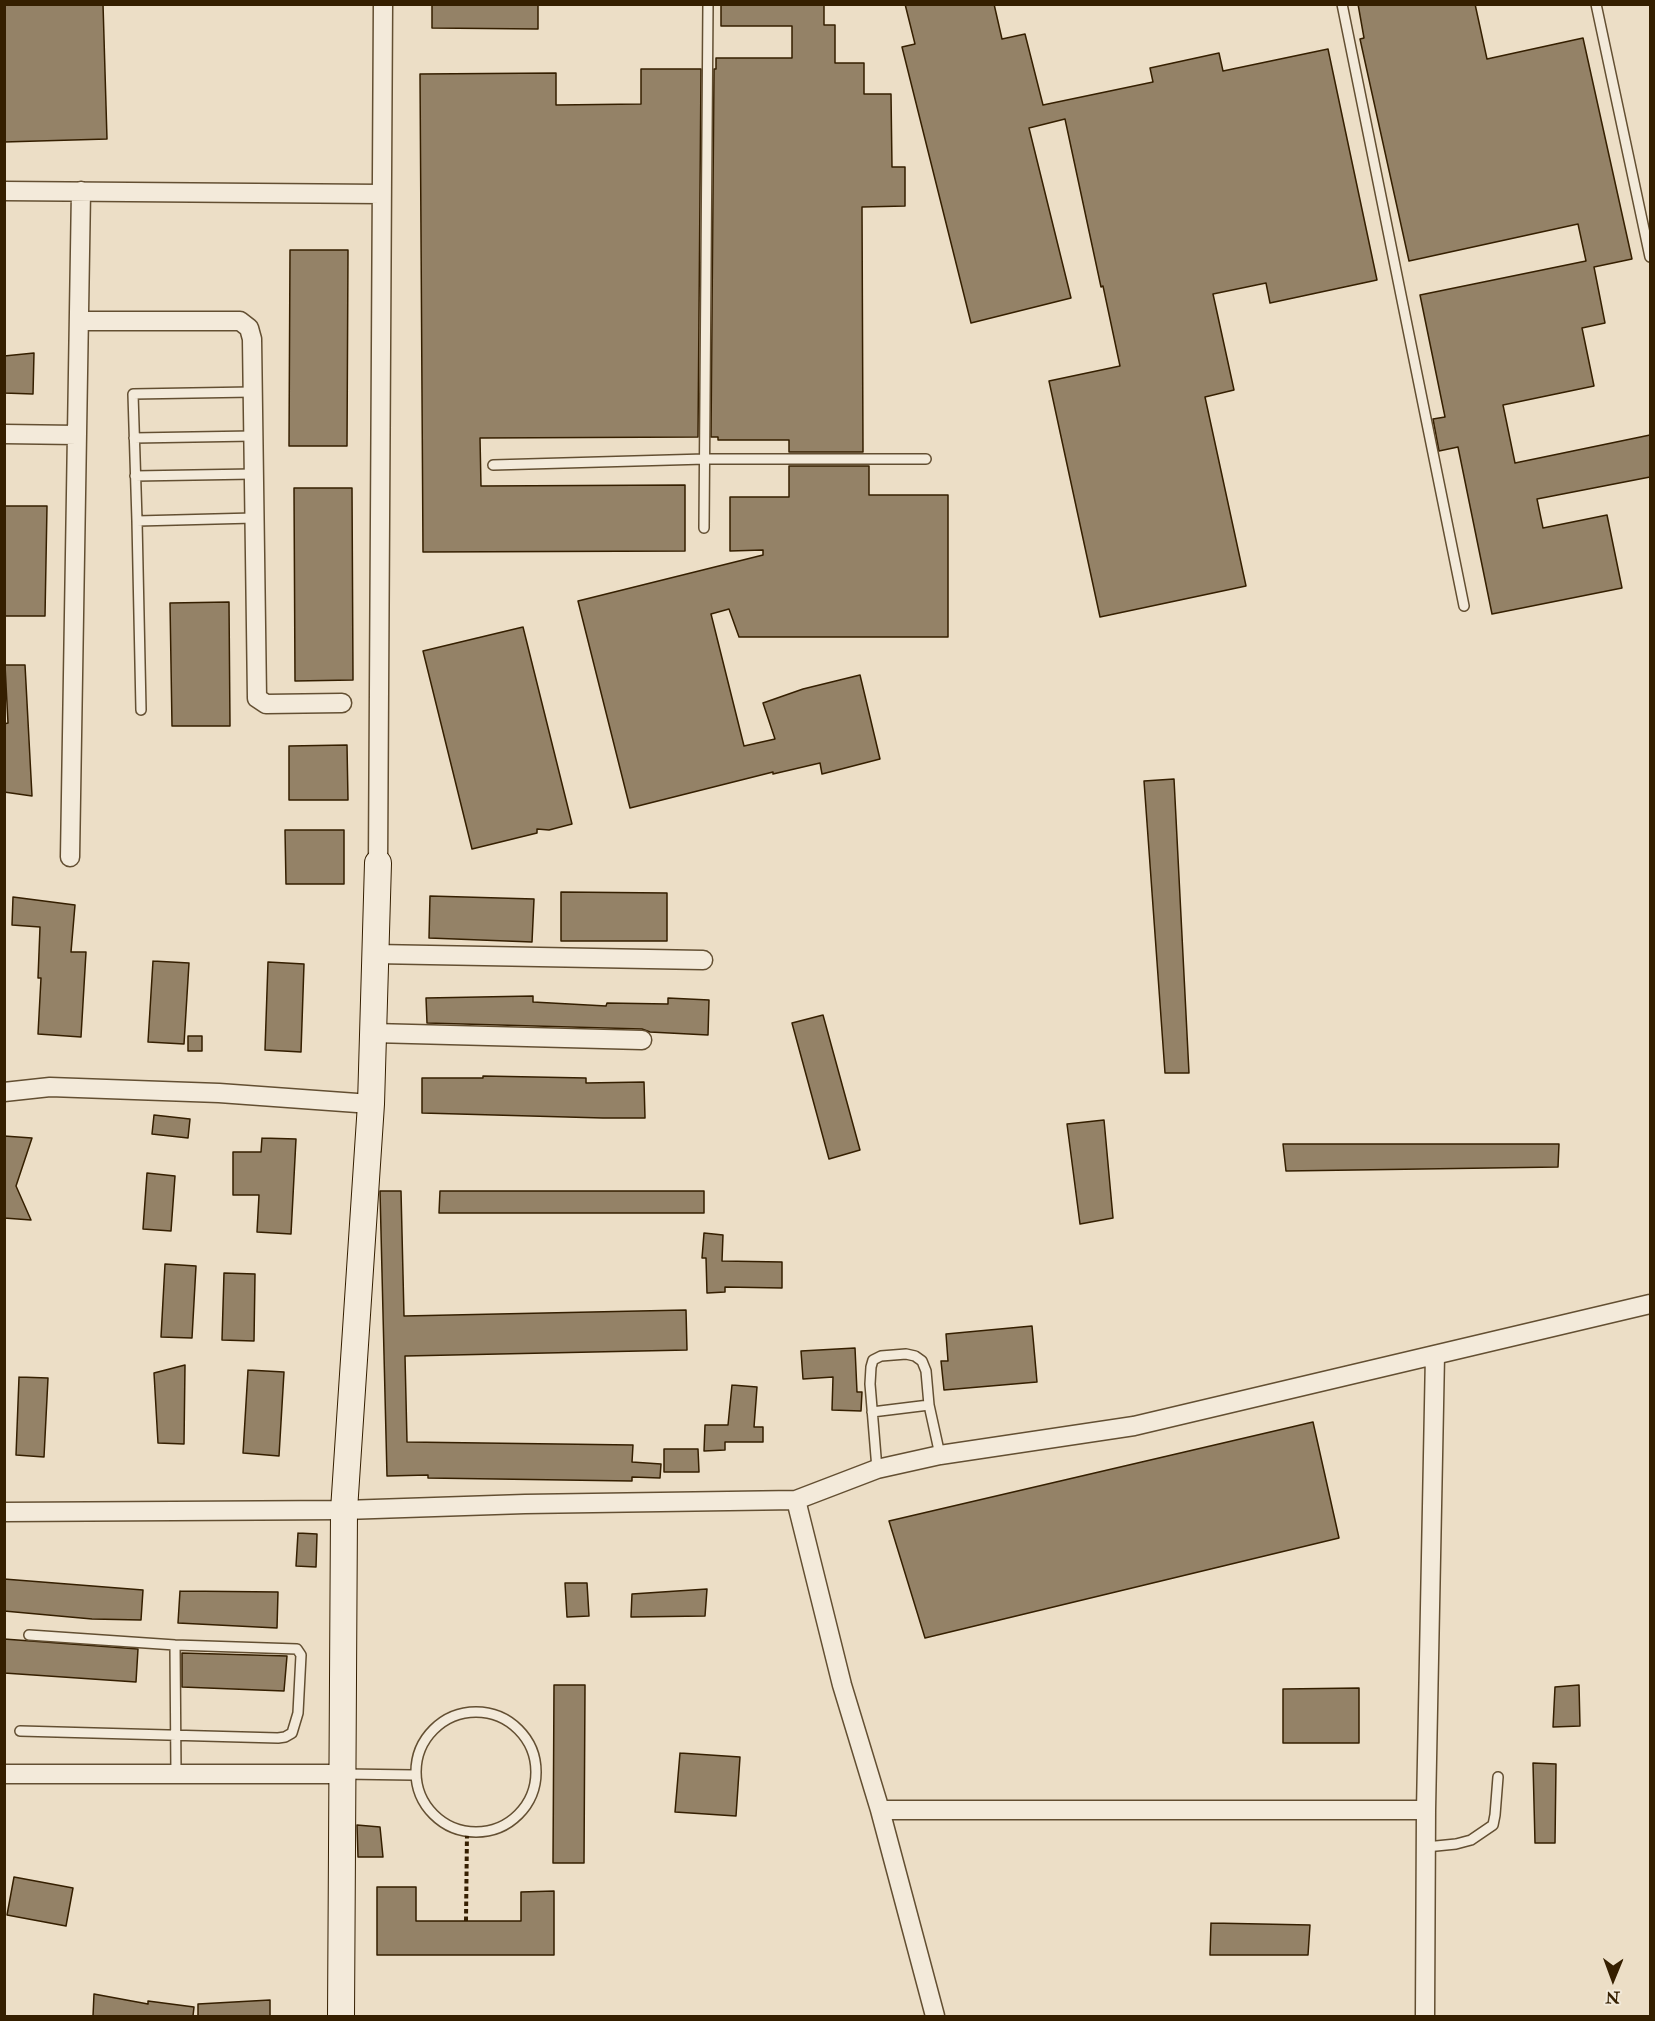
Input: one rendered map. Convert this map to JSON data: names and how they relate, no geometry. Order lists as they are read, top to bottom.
{
  "north": "bottom"
}
